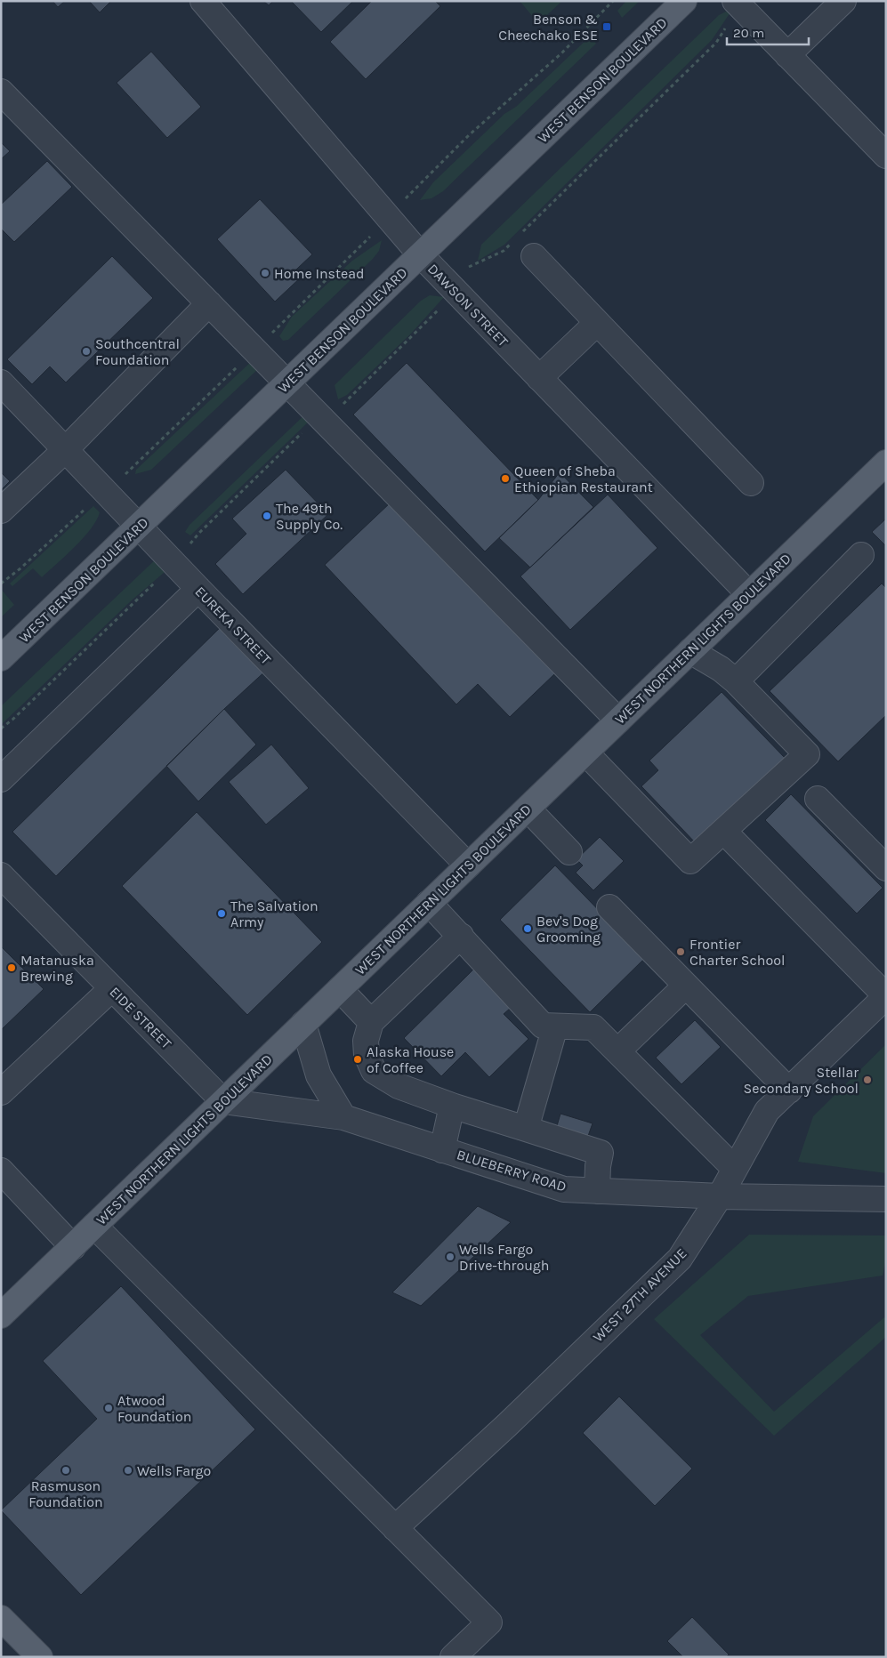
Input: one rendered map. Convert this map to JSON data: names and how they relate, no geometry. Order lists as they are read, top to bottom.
{
  "streets": {
    "main road": ["WEST BENSON BOULEVARD", "WEST NORTHERN LIGHTS BOULEVARD"],
    "street": [
      "DAWSON STREET",
      "EUREKA STREET",
      "EIDE STREET",
      "BLUEBERRY ROAD",
      "WEST 27TH AVENUE"
    ]
  },
  "crossings": [
    ["WEST BENSON BOULEVARD", "DAWSON STREET"],
    ["WEST BENSON BOULEVARD", "EUREKA STREET"],
    ["DAWSON STREET", "WEST NORTHERN LIGHTS BOULEVARD"],
    ["EUREKA STREET", "WEST NORTHERN LIGHTS BOULEVARD"],
    ["WEST NORTHERN LIGHTS BOULEVARD", "EIDE STREET"],
    ["WEST NORTHERN LIGHTS BOULEVARD", "BLUEBERRY ROAD"],
    ["EIDE STREET", "BLUEBERRY ROAD"],
    ["BLUEBERRY ROAD", "WEST 27TH AVENUE"]
  ],
  "places": {
    "transit": ["Benson & Cheechako ESE"],
    "other": [
      "Home Instead",
      "Southcentral Foundation",
      "Queen of Sheba Ethiopian Restaurant",
      "The 49th Supply Co.",
      "The Salvation Army",
      "Bev's Dog Grooming",
      "Frontier Charter School",
      "Matanuska Brewing",
      "Alaska House of Coffee",
      "Stellar Secondary School",
      "Wells Fargo Drive-through",
      "Atwood Foundation",
      "Rasmuson Foundation",
      "Wells Fargo"
    ]
  },
  "scale_bar": "20 m"
}
